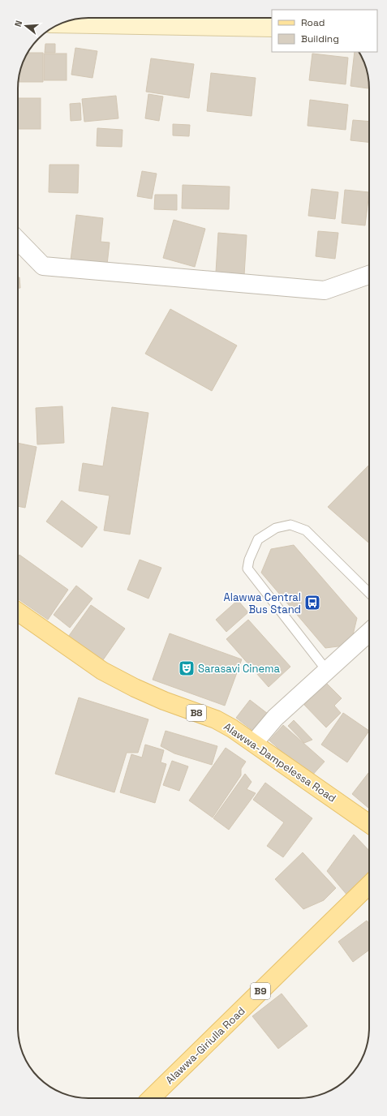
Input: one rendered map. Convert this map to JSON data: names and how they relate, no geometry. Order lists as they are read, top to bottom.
{
  "streets": {
    "main road": [
      "B8",
      "Alawwa-Dampelessa Road",
      "B9",
      "Alawwa-Giriulla Road"
    ]
  },
  "places": {
    "bus stop": ["Alawwa Central Bus Stand"],
    "theatre": ["Sarasavi Cinema"]
  },
  "legend": ["Road", "Building"],
  "north": "left"
}
